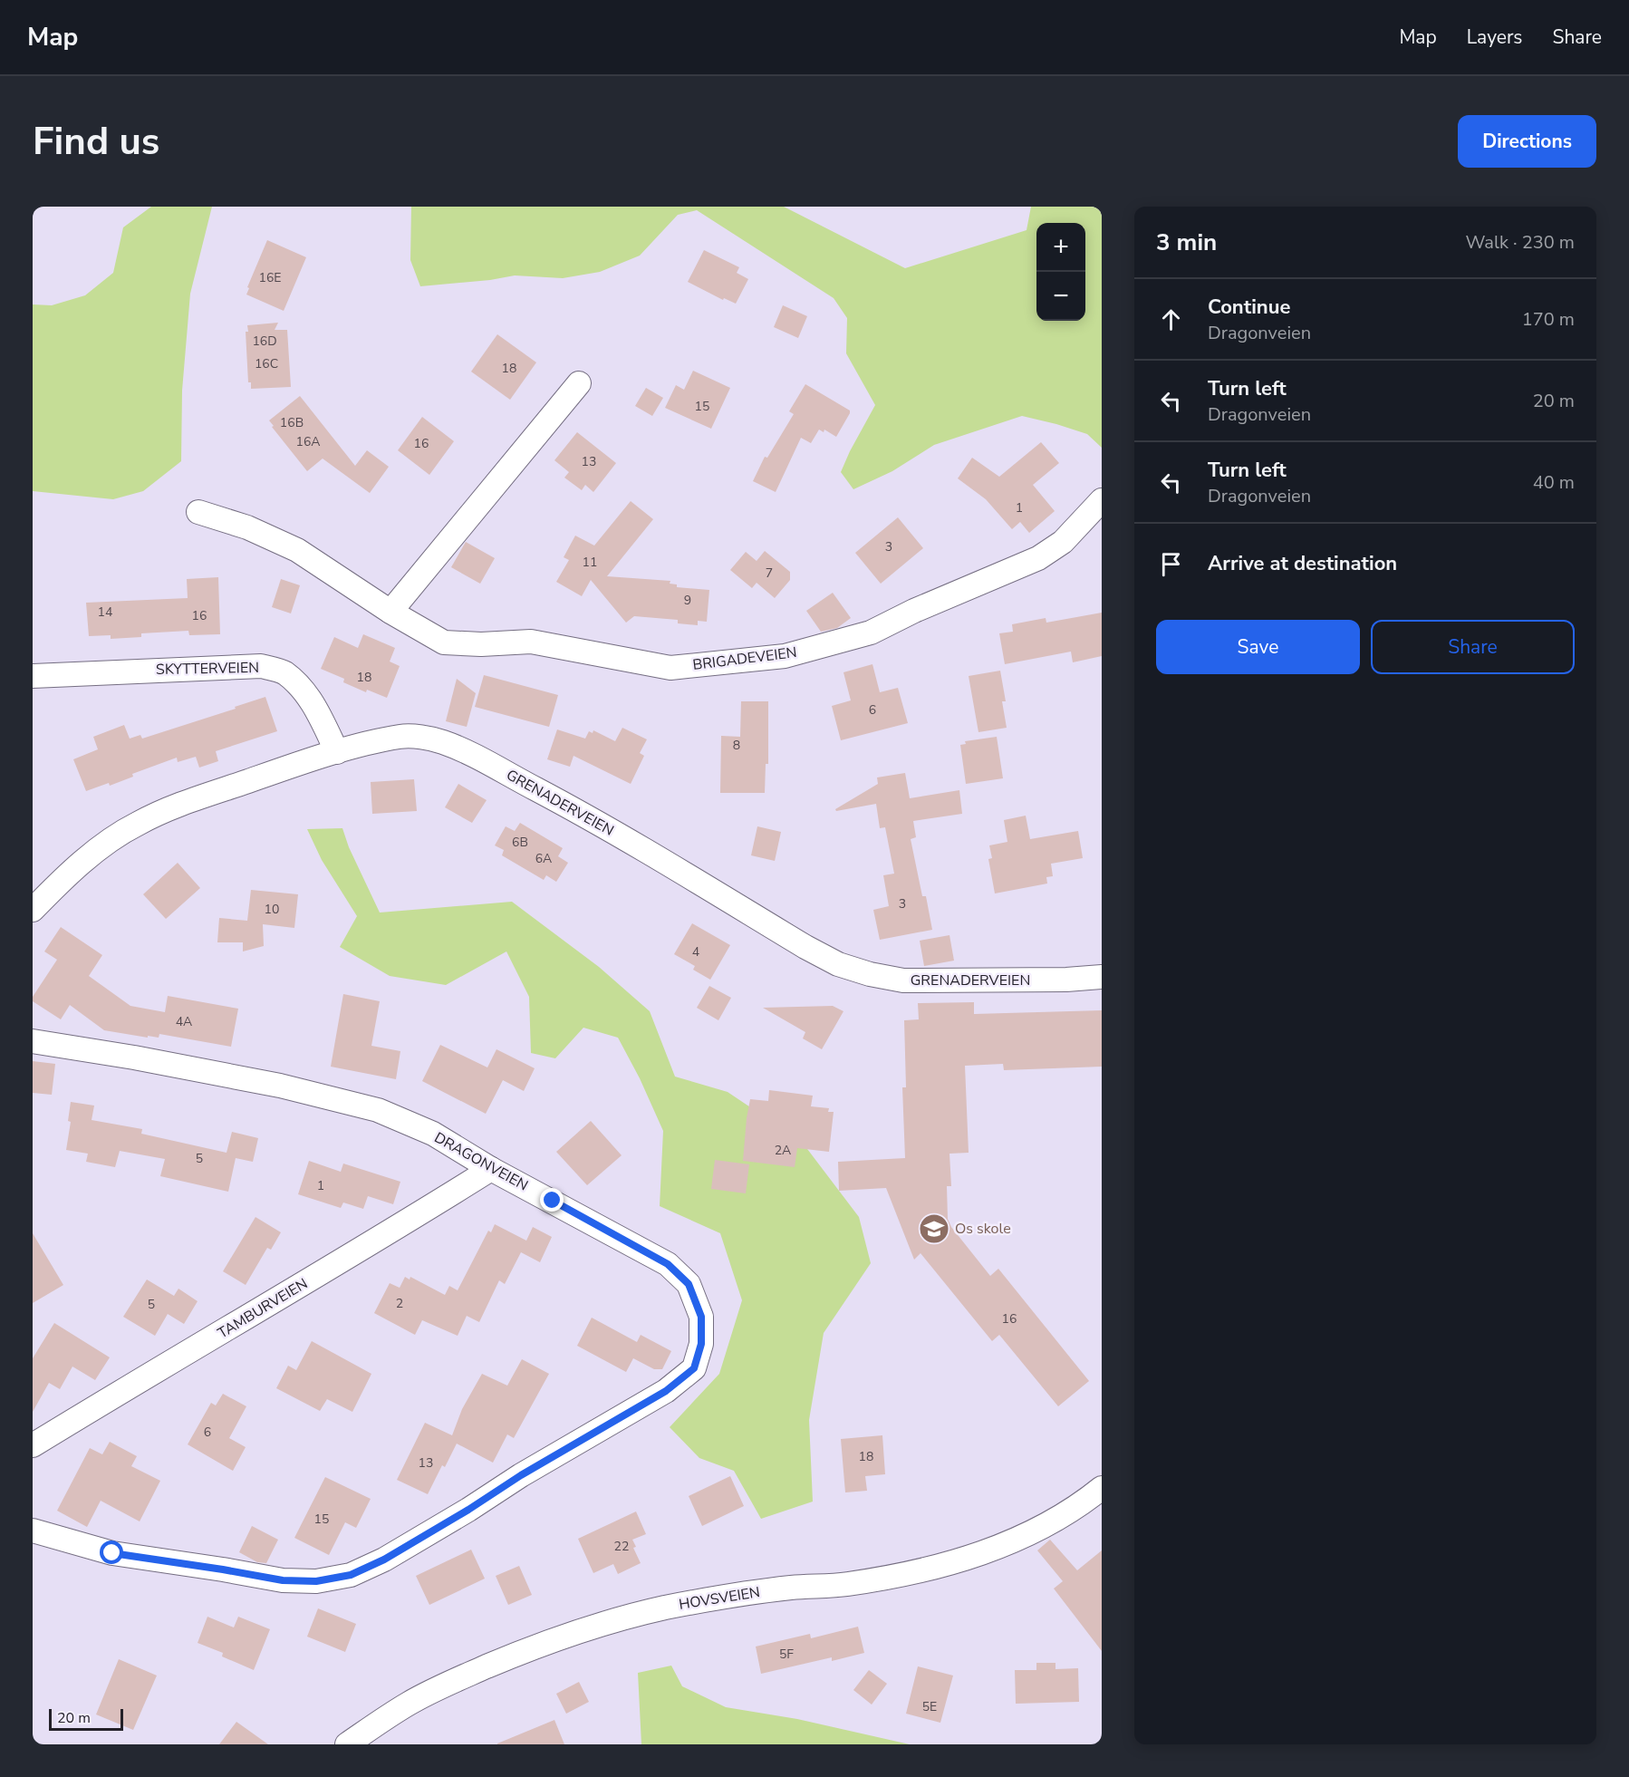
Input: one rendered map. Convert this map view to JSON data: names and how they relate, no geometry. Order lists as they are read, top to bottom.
{
  "streets": {
    "street": [
      "BRIGADEVEIEN",
      "SKYTTERVEIEN",
      "GRENADERVEIEN",
      "DRAGONVEIEN",
      "TAMBURVEIEN",
      "HOVSVEIEN"
    ]
  },
  "crossings": [
    ["SKYTTERVEIEN", "GRENADERVEIEN"],
    ["DRAGONVEIEN", "TAMBURVEIEN"]
  ],
  "places": {
    "school or university": ["Os skole"]
  },
  "house_numbers": [
    "16E",
    "16D",
    "16C",
    "18",
    "15",
    "16B",
    "16A",
    "16",
    "13",
    "1",
    "3",
    "11",
    "7",
    "9",
    "14",
    "16",
    "18",
    "6",
    "8",
    "6B",
    "6A",
    "3",
    "10",
    "4",
    "4A",
    "2A",
    "5",
    "1",
    "2",
    "5",
    "16",
    "6",
    "18",
    "13",
    "15",
    "22",
    "5F",
    "5E"
  ],
  "scale_bar": "20 m",
  "page": {
    "header": "Map",
    "nav": ["Map", "Layers", "Share"],
    "buttons": [
      "Directions",
      ["Save", "Share"]
    ],
    "title": "Find us",
    "heading": ["3 min", "Walk · 230 m"],
    "map_buttons": ["+", "−"],
    "list": [
      ["Continue", "Dragonveien", "170 m"],
      ["Turn left", "Dragonveien", "20 m"],
      ["Turn left", "Dragonveien", "40 m"],
      "Arrive at destination"
    ],
    "scale": "20 m"
  }
}
